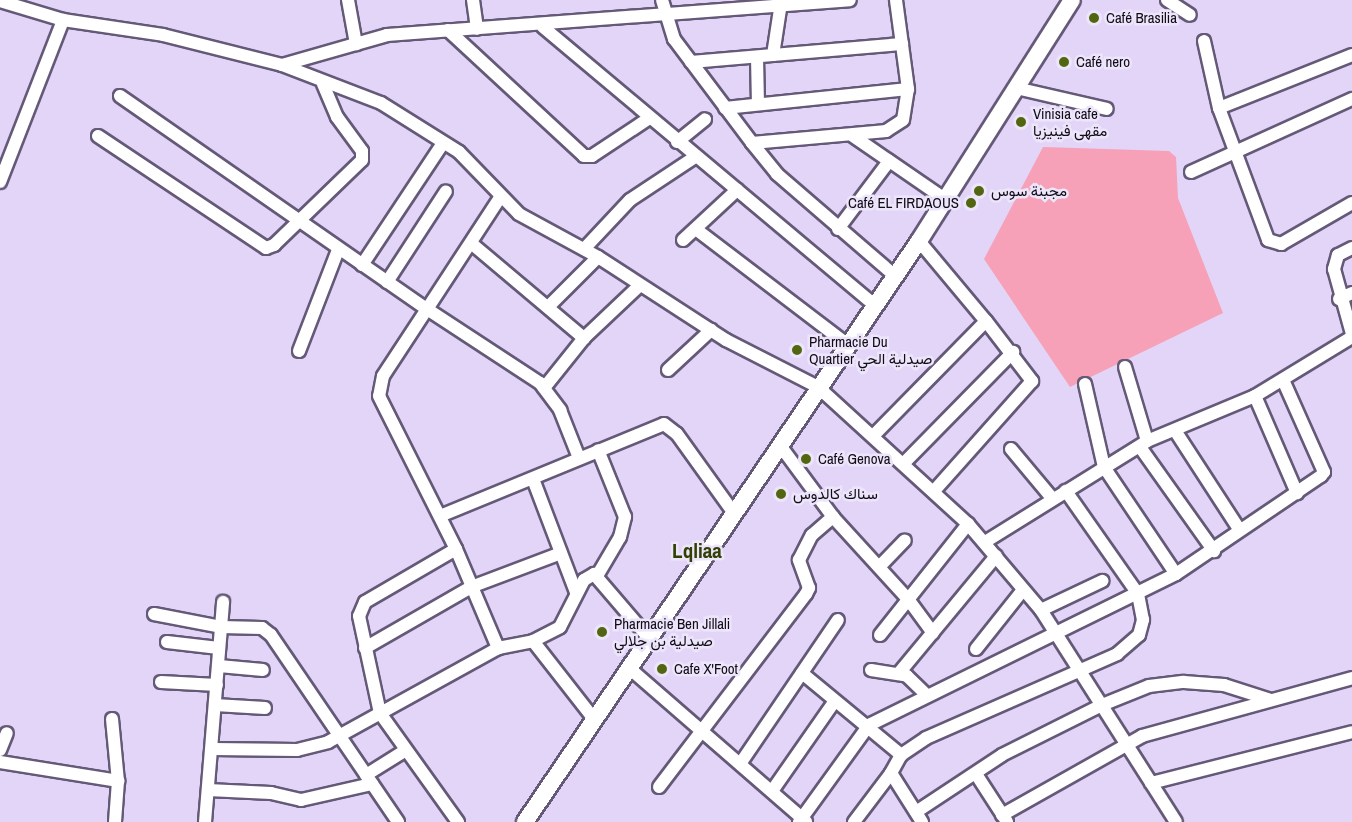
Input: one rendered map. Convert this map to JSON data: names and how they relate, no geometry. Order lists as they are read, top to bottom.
{
  "districts": ["Lqliaa"],
  "places": [
    "Café Brasilia",
    "Café nero",
    "Vinisia cafe مقهى فينيزيا",
    "مجبنة سوس",
    "Café EL FIRDAOUS",
    "Pharmacie Du Quartier صيدلية الحي",
    "Café Genova",
    "سناك كالدوس",
    "Pharmacie Ben Jillali صيدلية بن جلالي",
    "Cafe X'Foot"
  ]
}
